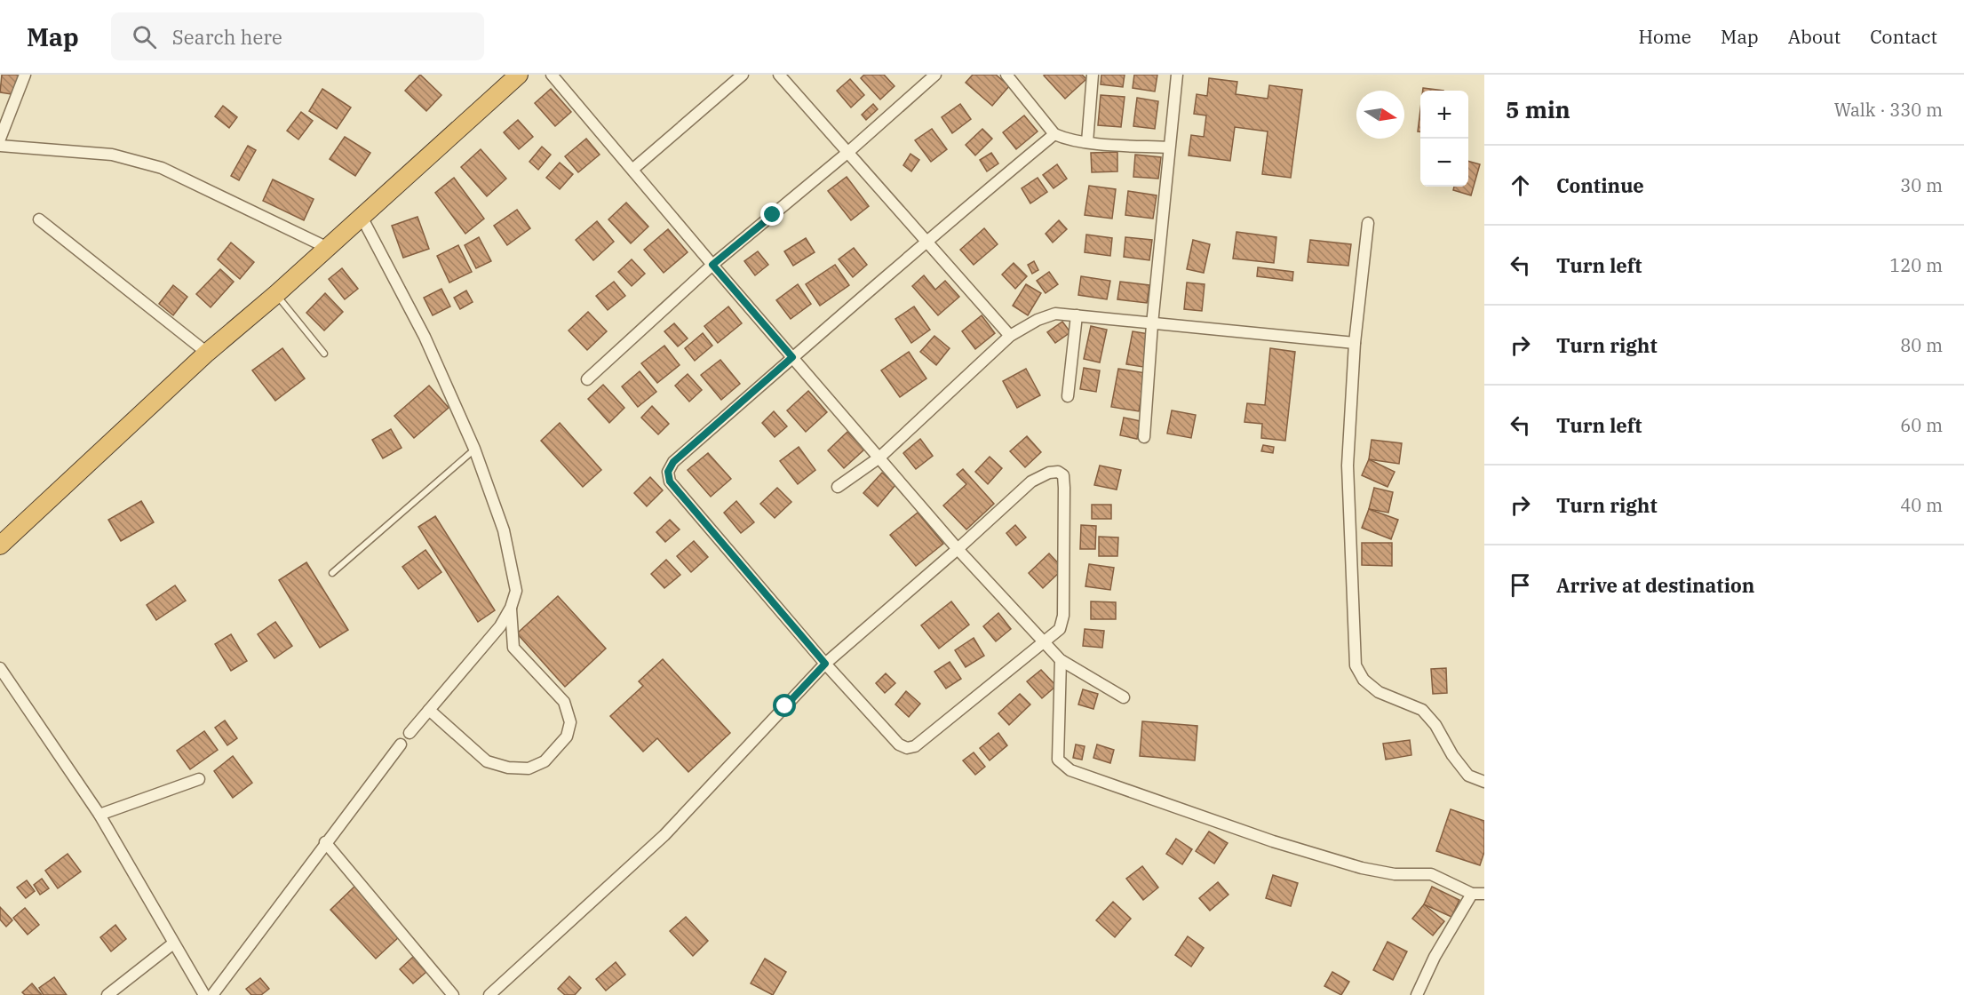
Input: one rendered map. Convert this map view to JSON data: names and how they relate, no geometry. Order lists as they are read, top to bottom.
{
  "north": "right",
  "page": {
    "header": "Map",
    "search": "Search here",
    "nav": [
      "Home",
      "Map",
      "About",
      "Contact"
    ],
    "heading": ["5 min", "Walk · 330 m"],
    "map_buttons": ["+", "−"],
    "list": [
      ["Continue", "30 m"],
      ["Turn left", "120 m"],
      ["Turn right", "80 m"],
      ["Turn left", "60 m"],
      ["Turn right", "40 m"],
      "Arrive at destination"
    ]
  }
}
